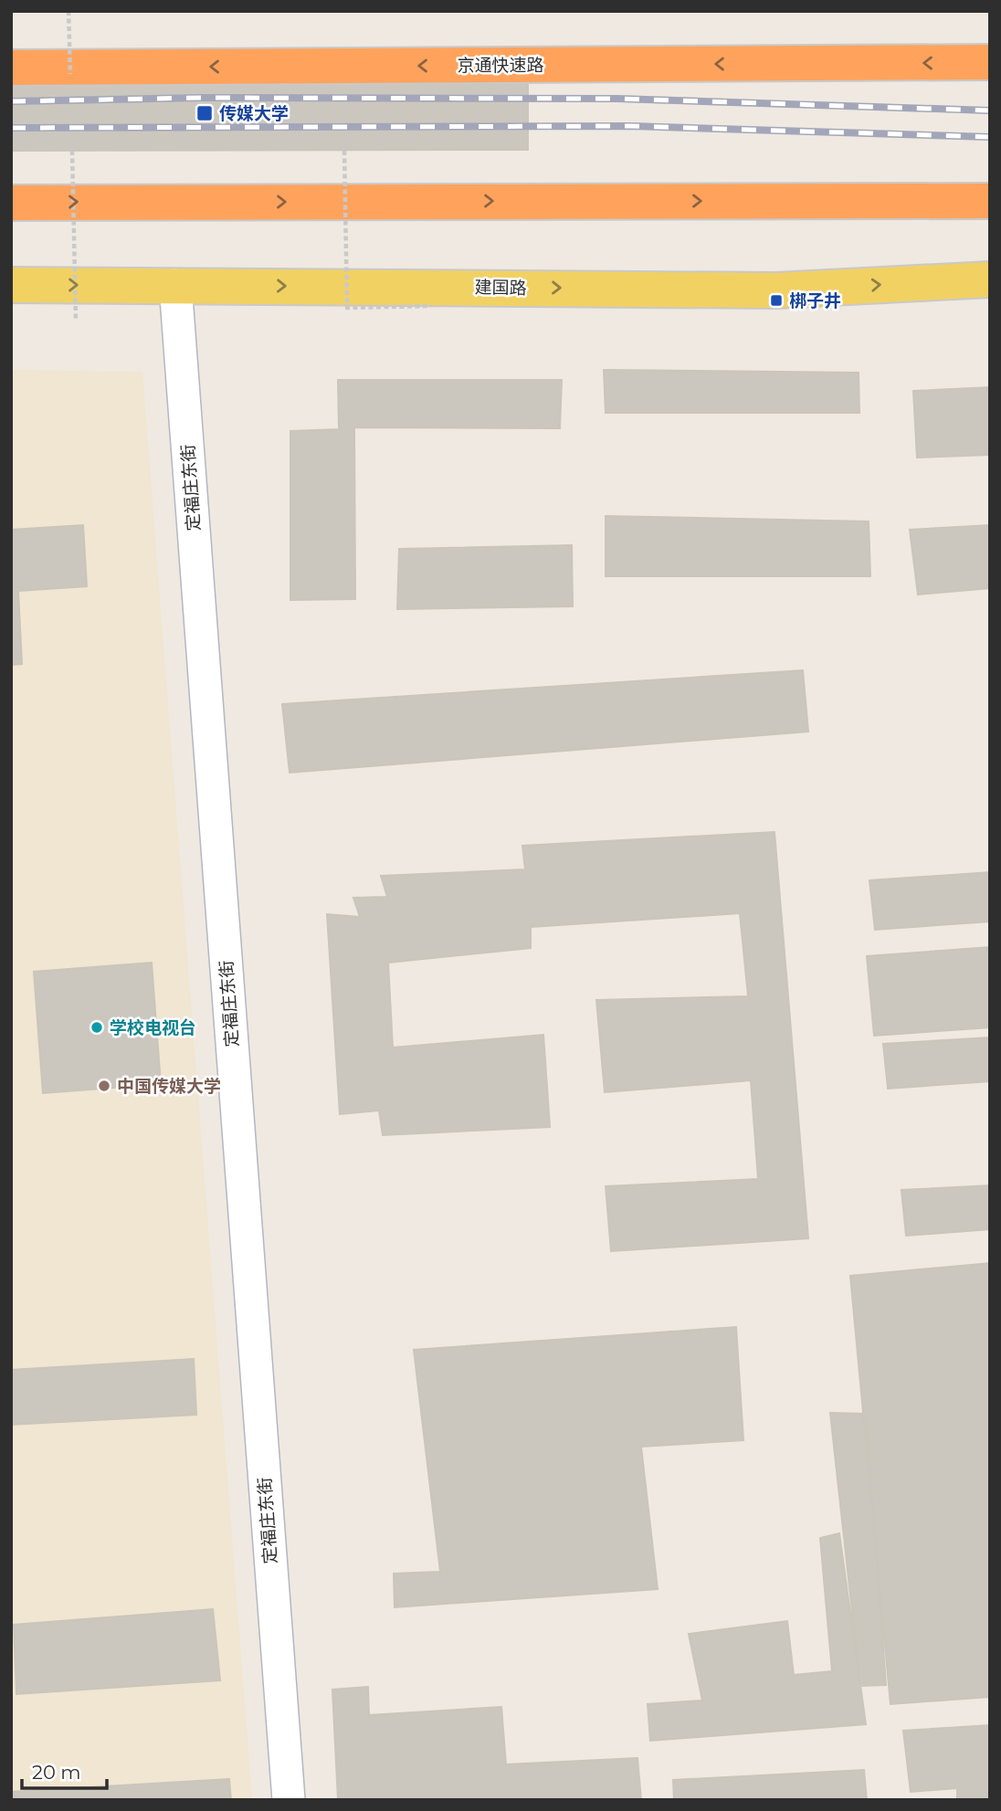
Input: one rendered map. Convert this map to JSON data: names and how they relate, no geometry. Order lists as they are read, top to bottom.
{
  "streets": {
    "highway": ["京通快速路"],
    "main road": ["建国路"],
    "street": ["定福庄东街"]
  },
  "crossings": [
    ["建国路", "定福庄东街"]
  ],
  "one_way": ["建国路"],
  "places": {
    "transit": ["传媒大学", "梆子井"],
    "other": ["学校电视台", "中国传媒大学"]
  },
  "scale_bar": "20 m"
}
